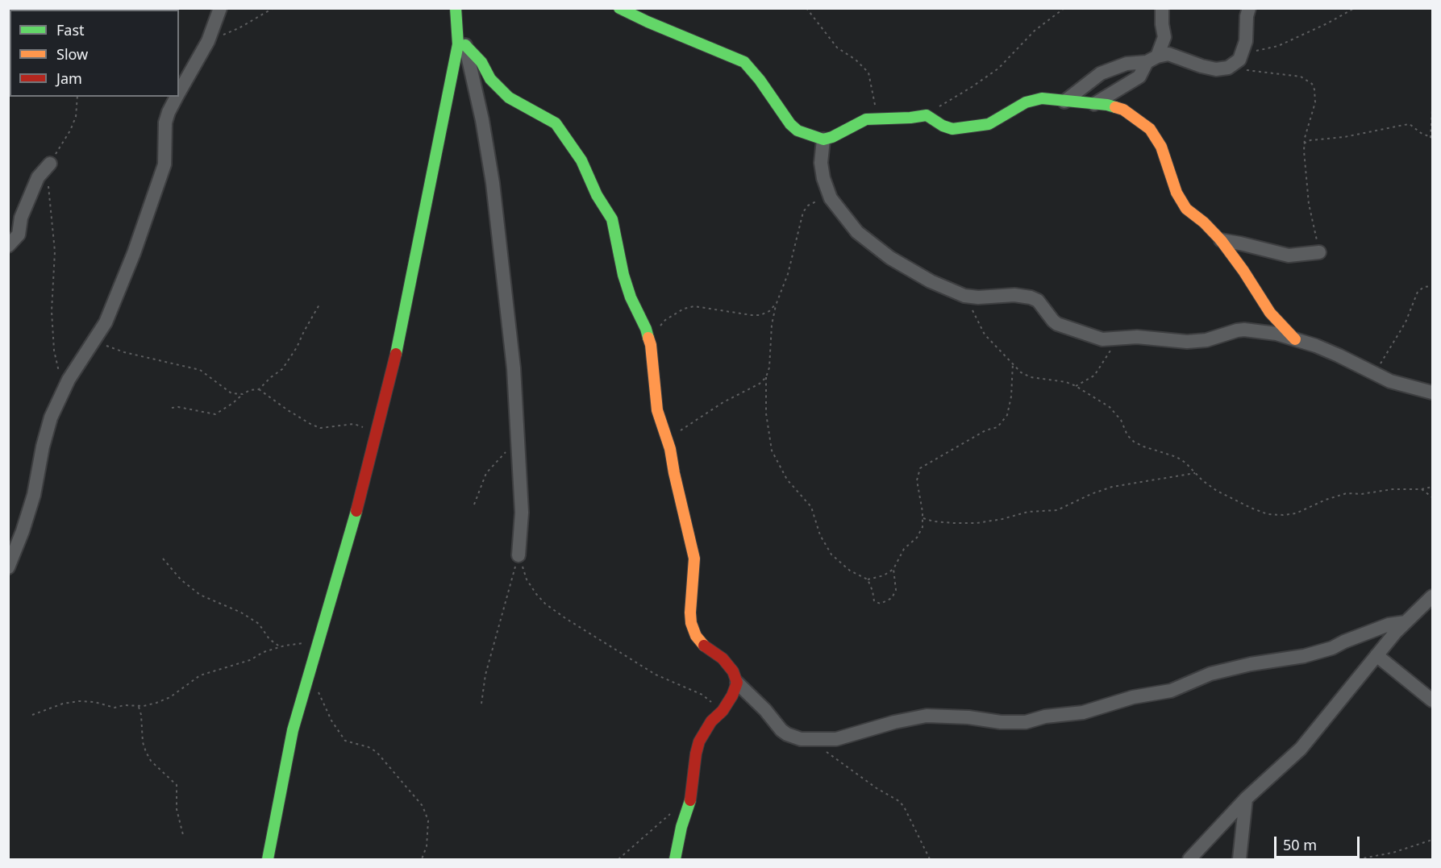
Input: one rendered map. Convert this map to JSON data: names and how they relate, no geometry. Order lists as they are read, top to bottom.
{
  "legend": ["Fast", "Slow", "Jam"],
  "scale_bar": "50 m"
}
